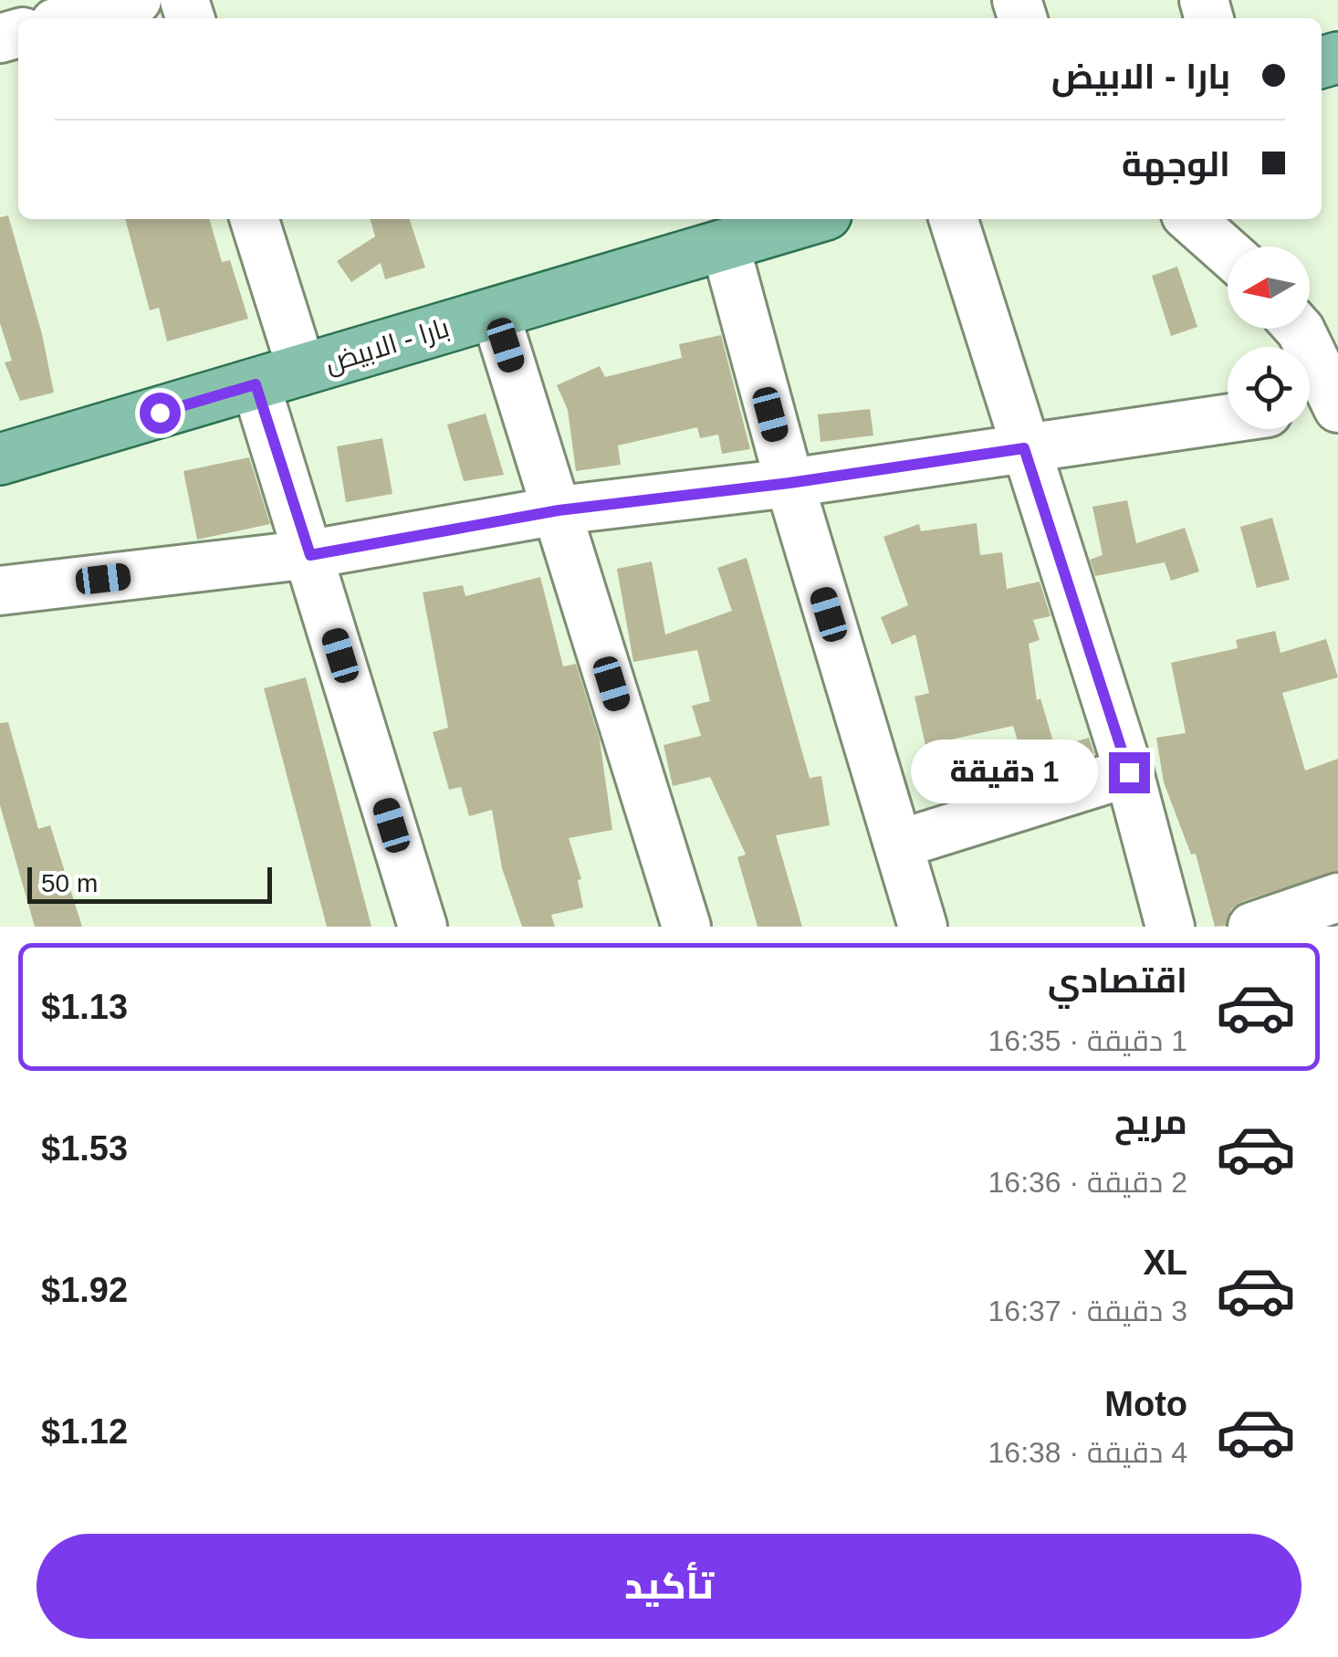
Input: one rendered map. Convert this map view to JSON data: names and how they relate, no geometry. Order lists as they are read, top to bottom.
{
  "streets": {
    "main road": ["بارا - الابيض"]
  },
  "scale_bar": "50 m",
  "north": "left",
  "page": {
    "banner": ["بارا - الابيض", "الوجهة"],
    "bubble": "1 دقيقة",
    "scale": "50 m",
    "list": [
      {
        "name": "اقتصادي",
        "note": "1 دقيقة · 16:35",
        "value": "$1.13"
      },
      {
        "name": "مريح",
        "note": "2 دقيقة · 16:36",
        "value": "$1.53"
      },
      {
        "name": "XL",
        "note": "3 دقيقة · 16:37",
        "value": "$1.92"
      },
      {
        "name": "Moto",
        "note": "4 دقيقة · 16:38",
        "value": "$1.12"
      }
    ],
    "buttons": "تأكيد"
  }
}
